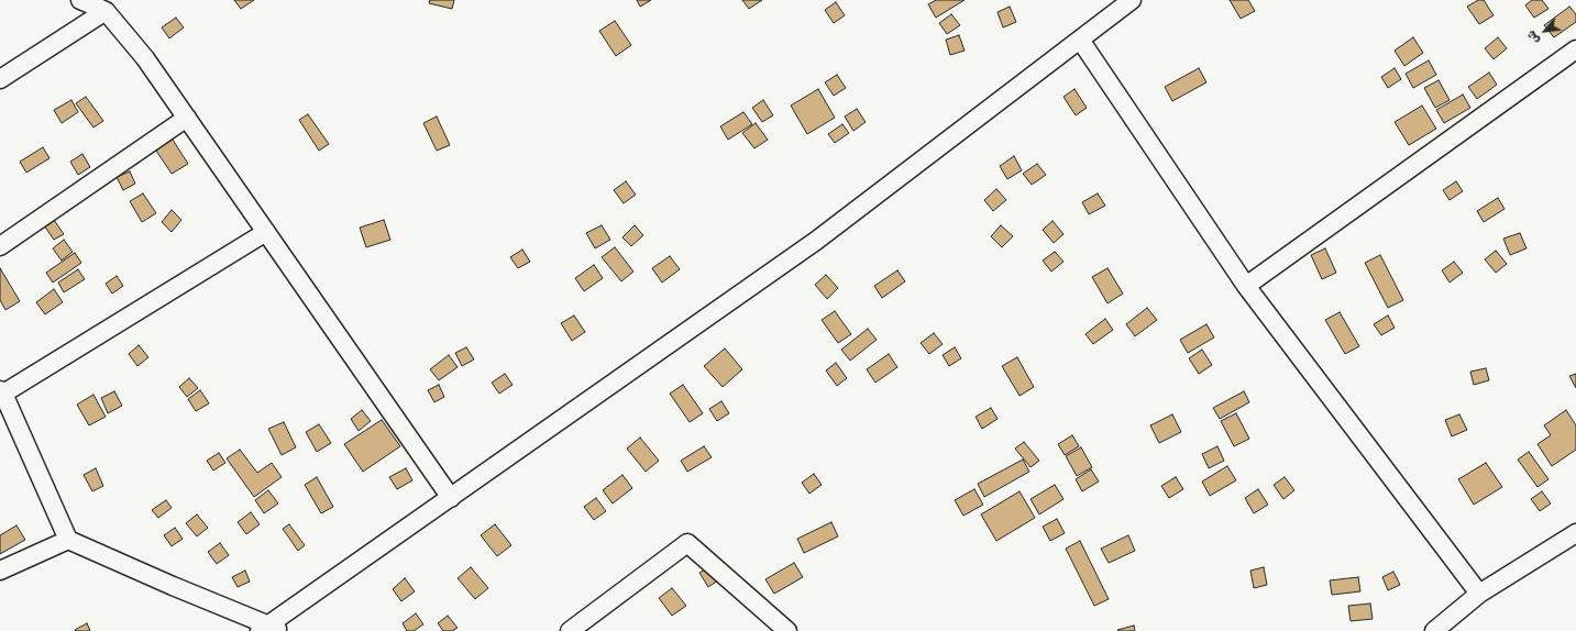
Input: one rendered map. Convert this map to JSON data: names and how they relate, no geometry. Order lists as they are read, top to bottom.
{
  "north": "bottom left"
}
